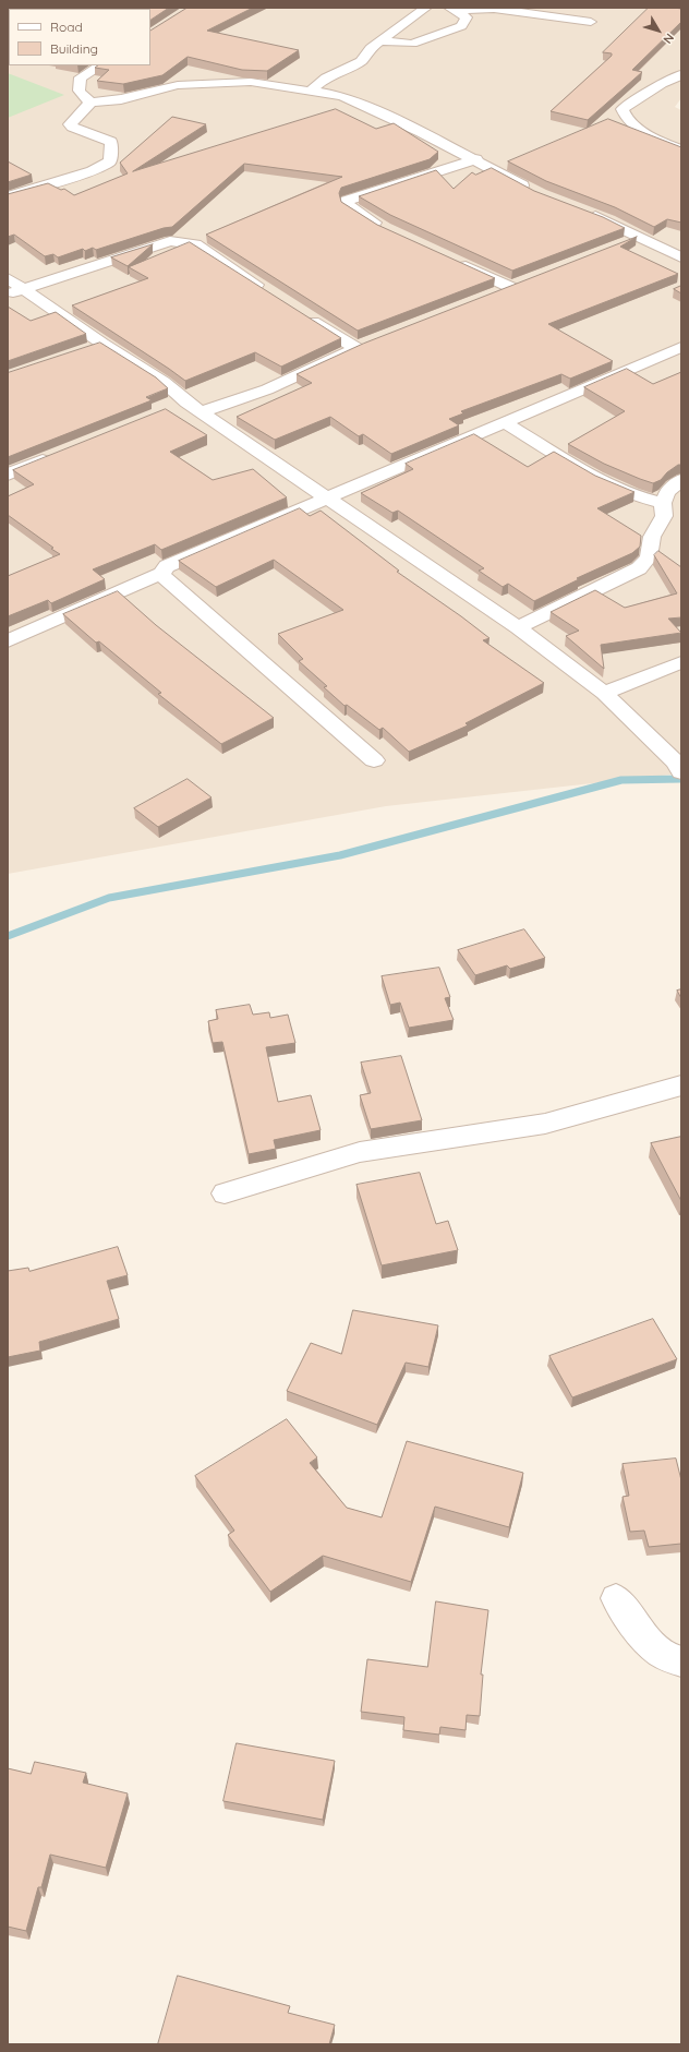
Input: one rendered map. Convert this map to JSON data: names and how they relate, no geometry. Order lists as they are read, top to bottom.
{
  "legend": ["Road", "Building"],
  "north": "bottom right"
}
